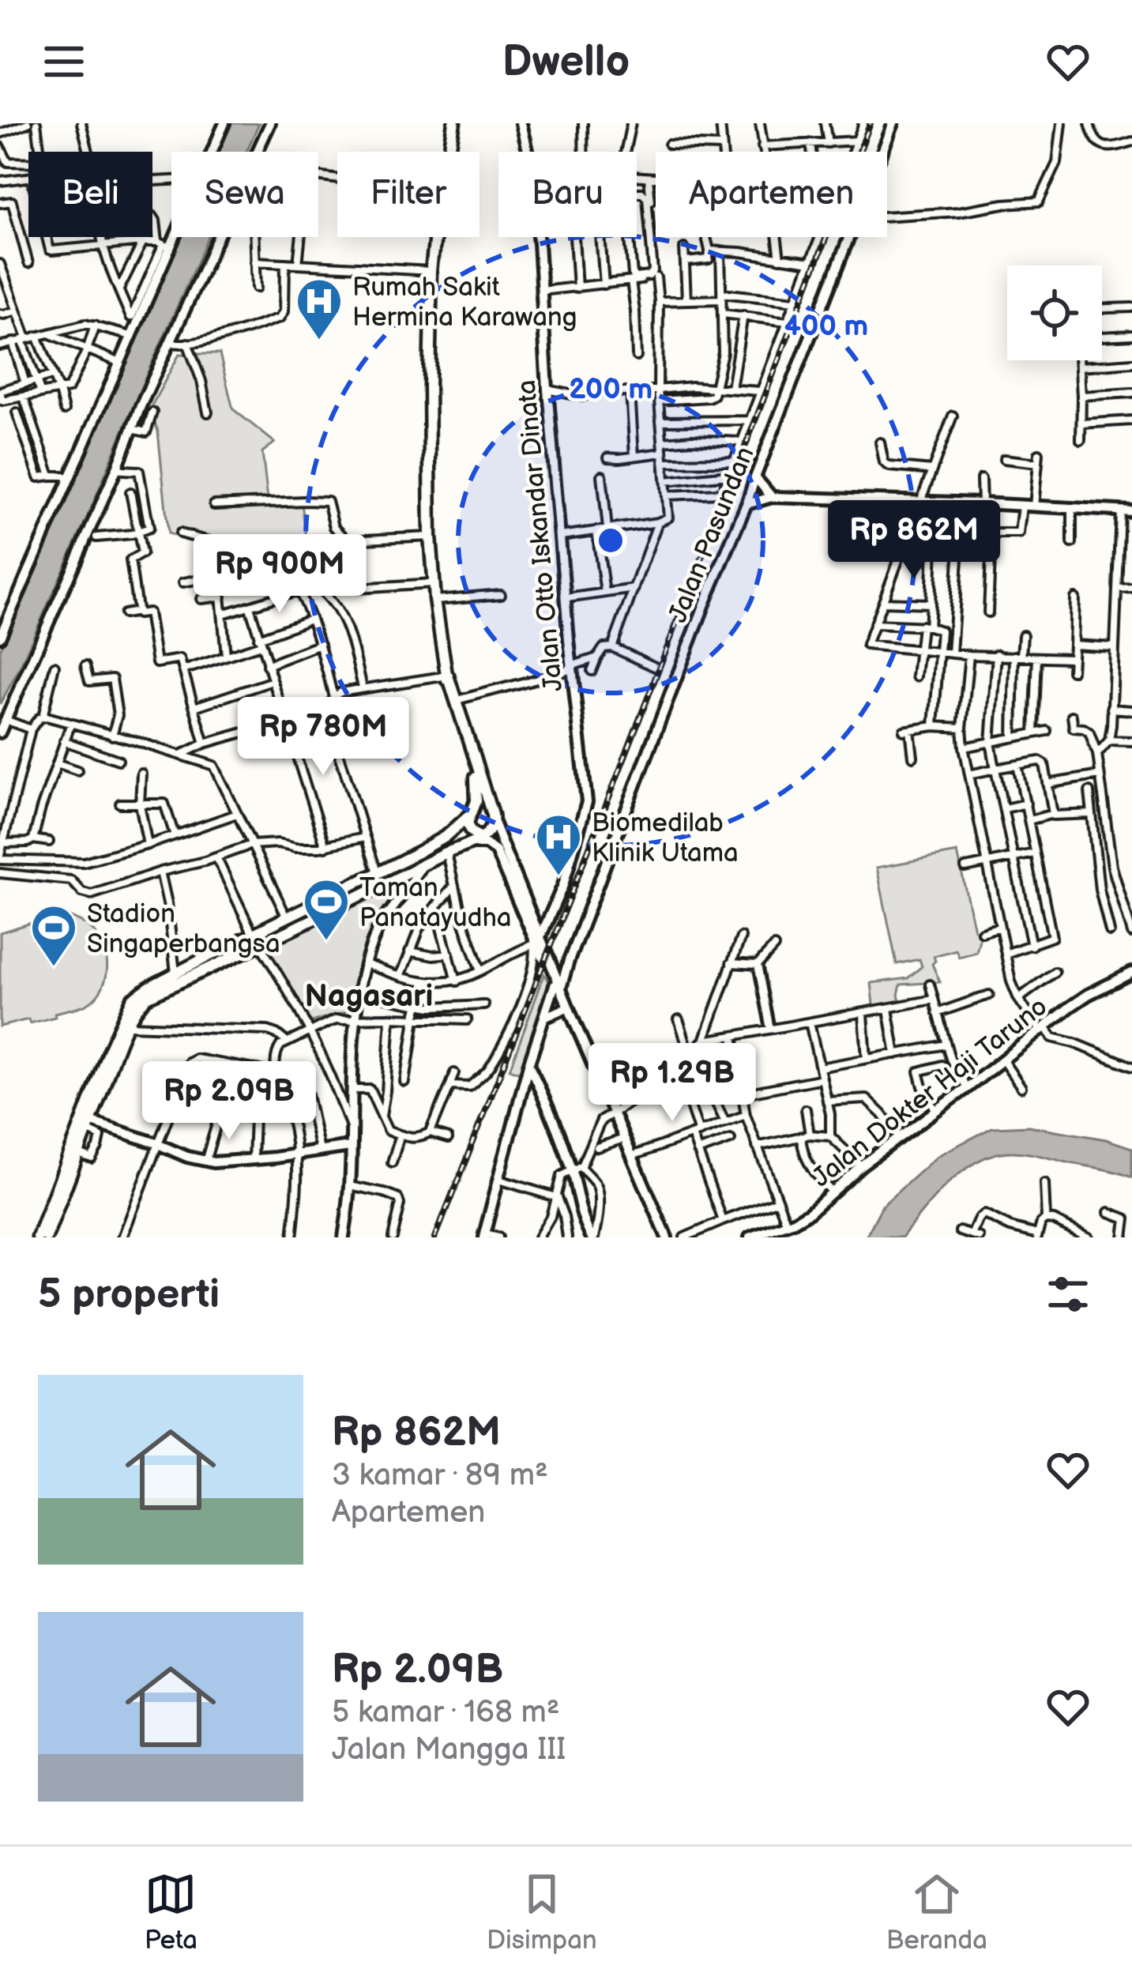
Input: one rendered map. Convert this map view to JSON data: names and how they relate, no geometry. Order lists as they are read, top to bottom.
{
  "streets": {
    "street": ["Jalan Pasundan", "Jalan Otto Iskandar Dinata", "Jalan Dokter Haji Taruno"]
  },
  "districts": ["Nagasari"],
  "places": {
    "hospital": ["Rumah Sakit Hermina Karawang", "Biomedilab Klinik Utama"],
    "sports": ["Taman Panatayudha", "Stadion Singaperbangsa"]
  },
  "page": {
    "header": "Dwello",
    "chip": [
      "Beli",
      "Sewa",
      "Filter",
      "Baru",
      "Apartemen"
    ],
    "price": [
      "Rp 862M",
      "Rp 900M",
      "Rp 780M",
      "Rp 1.29B",
      "Rp 2.09B"
    ],
    "heading": "5 properti",
    "list": [
      {
        "name": "Rp 862M",
        "note": "3 kamar · 89 m² · Apartemen"
      },
      {
        "name": "Rp 2.09B",
        "note": "5 kamar · 168 m² · Jalan Mangga III"
      }
    ],
    "tabs": ["Peta", "Disimpan", "Beranda"]
  },
  "rings": ["400 m", "200 m"]
}
